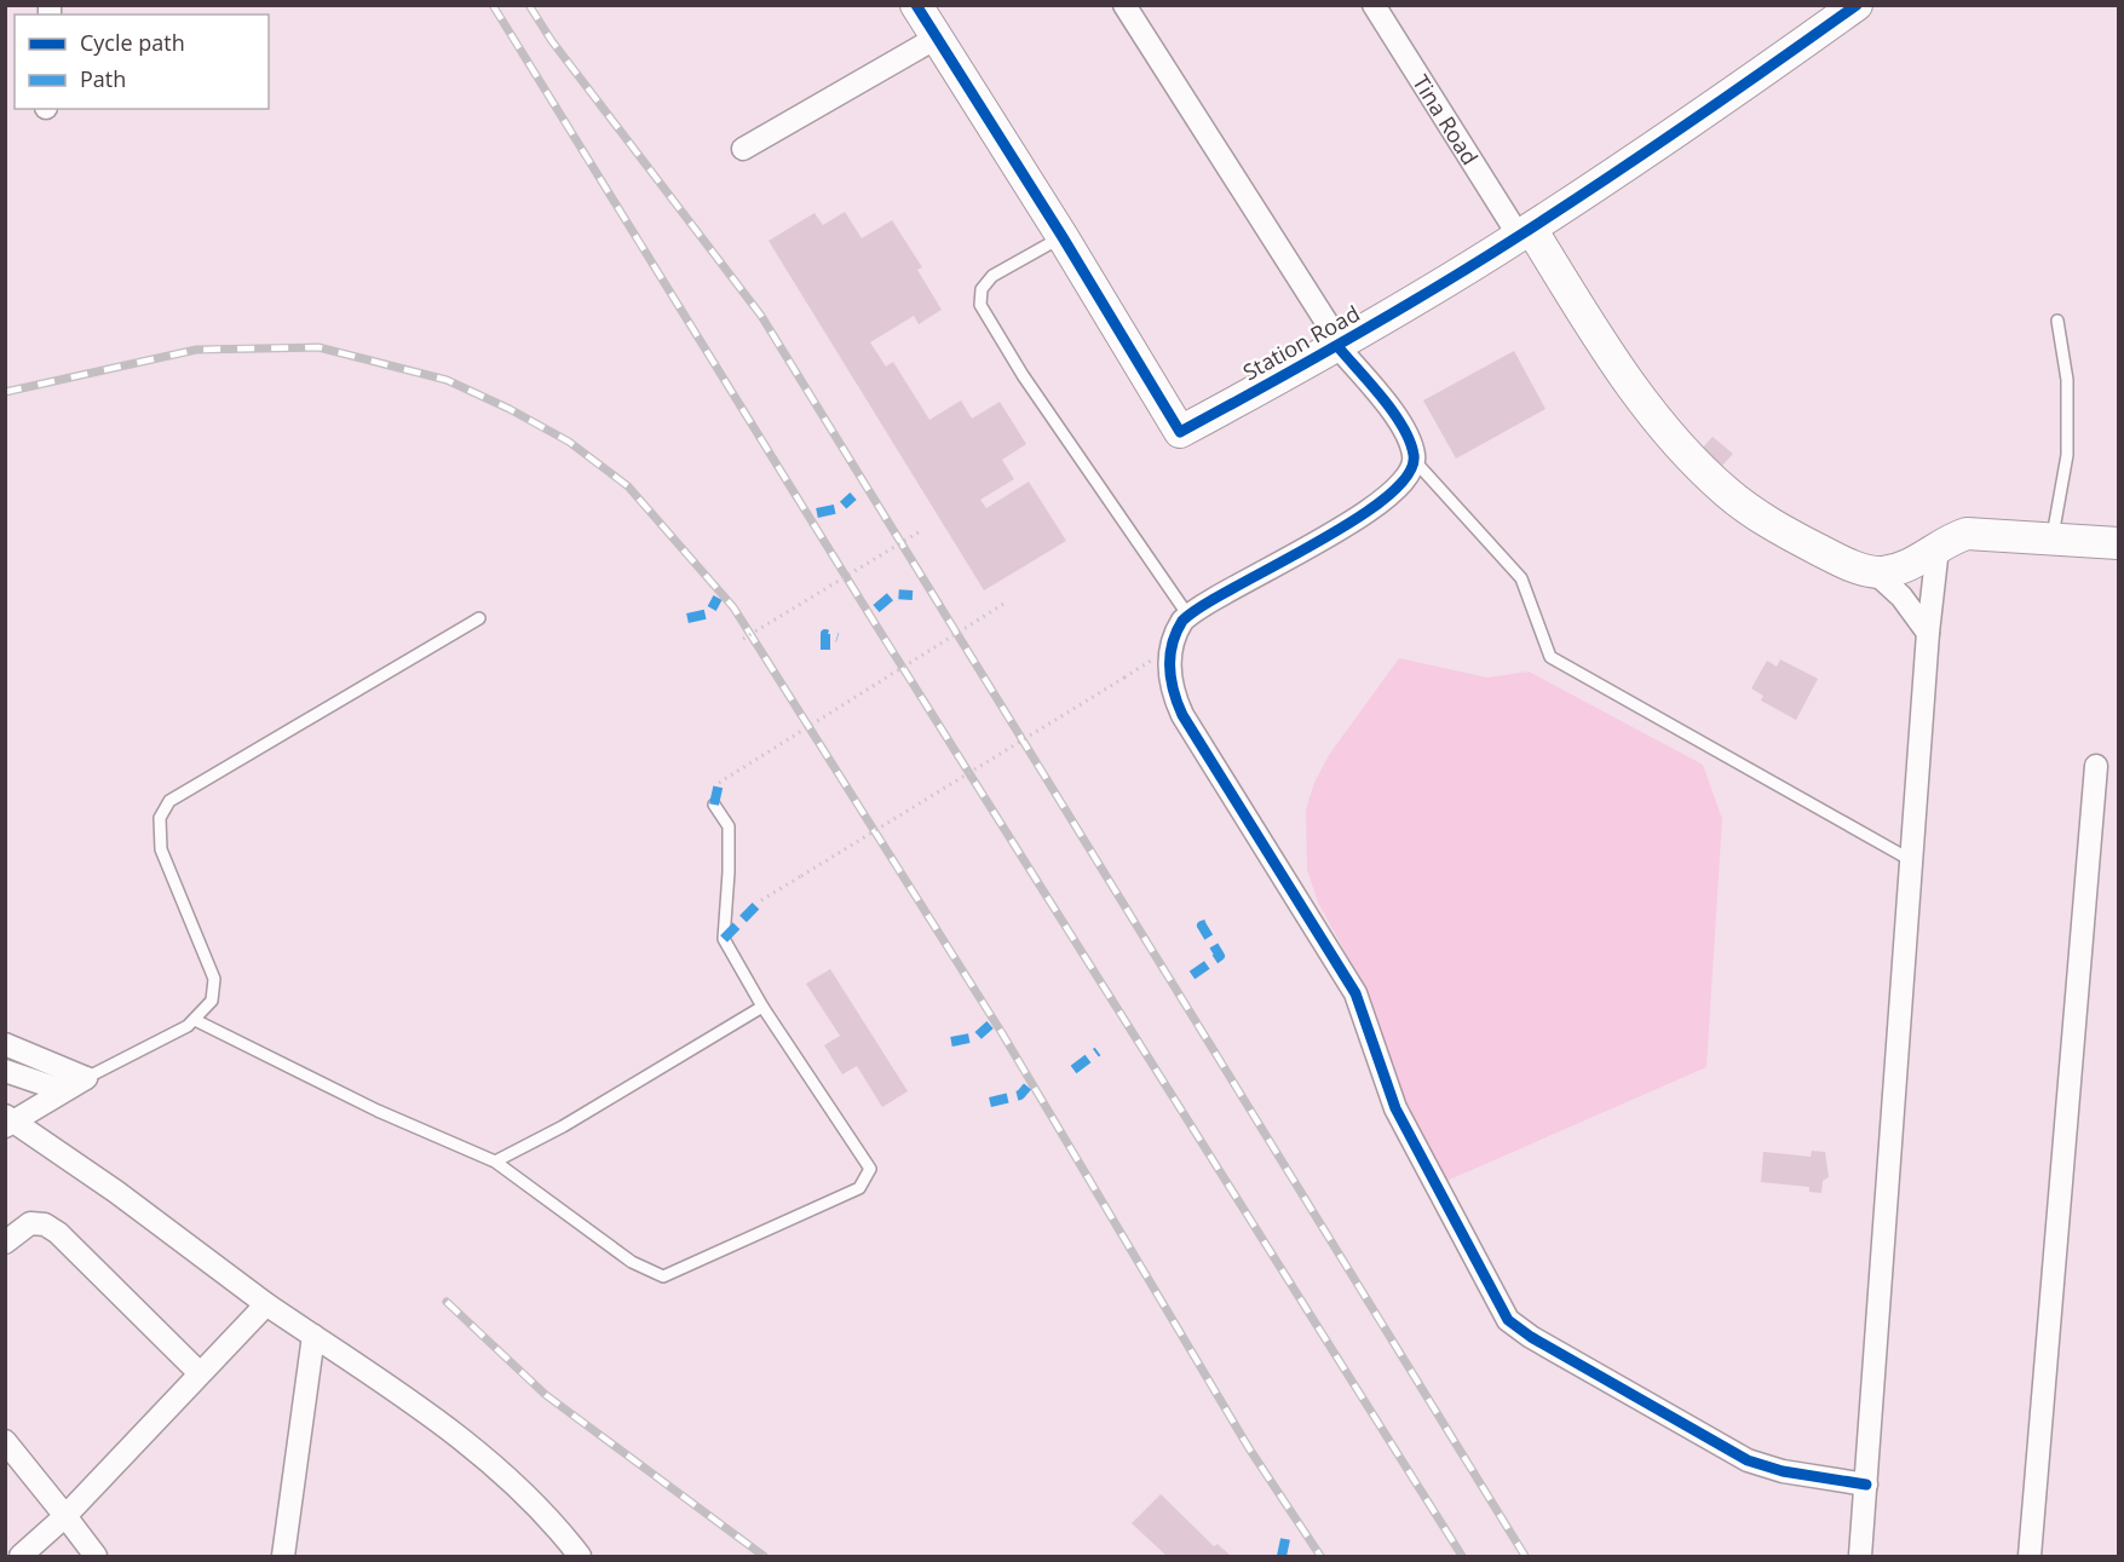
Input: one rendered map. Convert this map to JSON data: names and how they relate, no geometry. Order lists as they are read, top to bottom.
{
  "streets": {
    "street": ["Tina Road", "Station Road"]
  },
  "crossings": [
    ["Tina Road", "Station Road"]
  ],
  "legend": ["Cycle path", "Path"]
}
